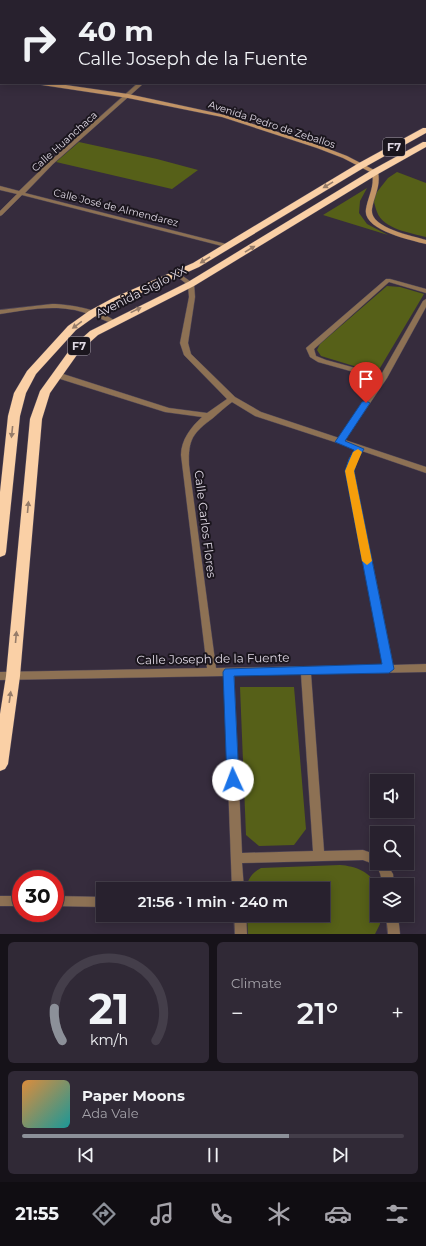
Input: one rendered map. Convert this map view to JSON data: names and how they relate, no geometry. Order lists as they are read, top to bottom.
{
  "streets": {
    "highway": ["F7", "Avenida Siglo XX"],
    "street": [
      "Avenida Pedro de Zeballos",
      "Calle Huanchaca",
      "Calle José de Almendarez",
      "Calle Carlos Flores",
      "Calle Joseph de la Fuente"
    ]
  },
  "crossings": [
    ["Avenida Pedro de Zeballos", "Calle Huanchaca"],
    ["Avenida Pedro de Zeballos", "Avenida Siglo XX"],
    ["Calle Huanchaca", "Calle José de Almendarez"],
    ["Calle José de Almendarez", "Avenida Siglo XX"],
    ["Avenida Siglo XX", "Calle Joseph de la Fuente"],
    ["Calle Carlos Flores", "Calle Joseph de la Fuente"]
  ],
  "page": {
    "turn": ["40 m", "Calle Joseph de la Fuente"],
    "limit": "30",
    "trip": "21:56 · 1 min · 240 m",
    "tile": "Climate",
    "heat": ["−", "21°", "+"],
    "song": ["Paper Moons", "Ada Vale"],
    "tabs": "21:55",
    "gauge": ["21", "km/h"]
  }
}
